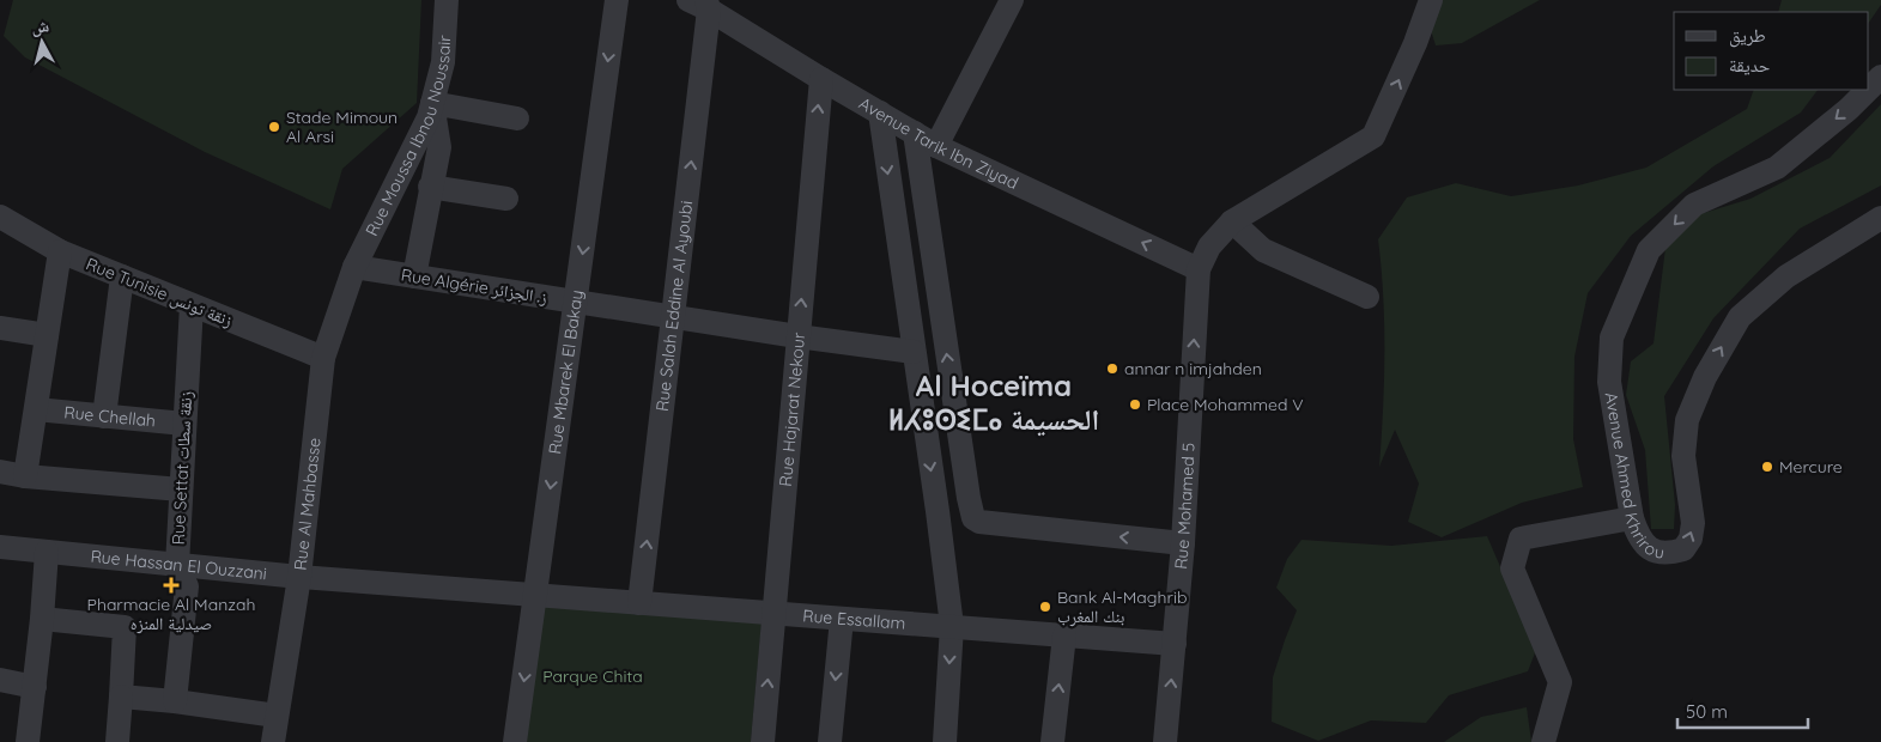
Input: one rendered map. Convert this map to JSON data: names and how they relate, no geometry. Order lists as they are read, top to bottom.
{
  "streets": {
    "street": [
      "Rue Moussa Ibnou Noussair",
      "Avenue Tarik Ibn Ziyad",
      "Rue Algérie ز. الجزائر",
      "Rue Tunisie زنقة تونس",
      "Rue Salah Eddine Al Ayoubi",
      "Rue Mbarek El Bakay",
      "Rue Hajarat Nekour",
      "Rue Chellah",
      "Rue Settat زنقة سطات",
      "Avenue Ahmed Khrirou",
      "Rue Al Mahbasse",
      "Rue Mohamed 5",
      "Rue Hassan El Ouzzani",
      "Rue Essallam"
    ]
  },
  "crossings": [
    ["Rue Moussa Ibnou Noussair", "Rue Algérie ز. الجزائر"],
    ["Rue Moussa Ibnou Noussair", "Rue Al Mahbasse"],
    ["Avenue Tarik Ibn Ziyad", "Rue Salah Eddine Al Ayoubi"],
    ["Avenue Tarik Ibn Ziyad", "Rue Hajarat Nekour"],
    ["Avenue Tarik Ibn Ziyad", "Rue Mohamed 5"],
    ["Rue Algérie ز. الجزائر", "Rue Salah Eddine Al Ayoubi"],
    ["Rue Algérie ز. الجزائر", "Rue Mbarek El Bakay"],
    ["Rue Algérie ز. الجزائر", "Rue Hajarat Nekour"],
    ["Rue Algérie ز. الجزائر", "Rue Al Mahbasse"],
    ["Rue Tunisie زنقة تونس", "Rue Settat زنقة سطات"],
    ["Rue Tunisie زنقة تونس", "Rue Al Mahbasse"],
    ["Rue Salah Eddine Al Ayoubi", "Rue Essallam"],
    ["Rue Mbarek El Bakay", "Rue Hassan El Ouzzani"],
    ["Rue Mbarek El Bakay", "Rue Essallam"],
    ["Rue Hajarat Nekour", "Rue Essallam"],
    ["Rue Chellah", "Rue Settat زنقة سطات"],
    ["Rue Settat زنقة سطات", "Rue Hassan El Ouzzani"],
    ["Rue Al Mahbasse", "Rue Hassan El Ouzzani"],
    ["Rue Mohamed 5", "Rue Essallam"],
    ["Rue Hassan El Ouzzani", "Rue Essallam"]
  ],
  "one_way": [
    "Avenue Tarik Ibn Ziyad",
    "Rue Salah Eddine Al Ayoubi",
    "Rue Mbarek El Bakay",
    "Rue Mohamed 5"
  ],
  "districts": ["Al Hoceïma ⵍⵃⵓⵙⵉⵎⴰ الحسيمة"],
  "parks": ["Parque Chita"],
  "places": {
    "other": [
      "Stade Mimoun Al Arsi",
      "annar n imjahden",
      "Place Mohammed V",
      "Mercure",
      "Bank Al-Maghrib بنك المغرب"
    ],
    "health": ["Pharmacie Al Manzah صيدلية المنزه"]
  },
  "legend": ["طريق", "حديقة"],
  "scale_bar": "50 m",
  "north": "top"
}
